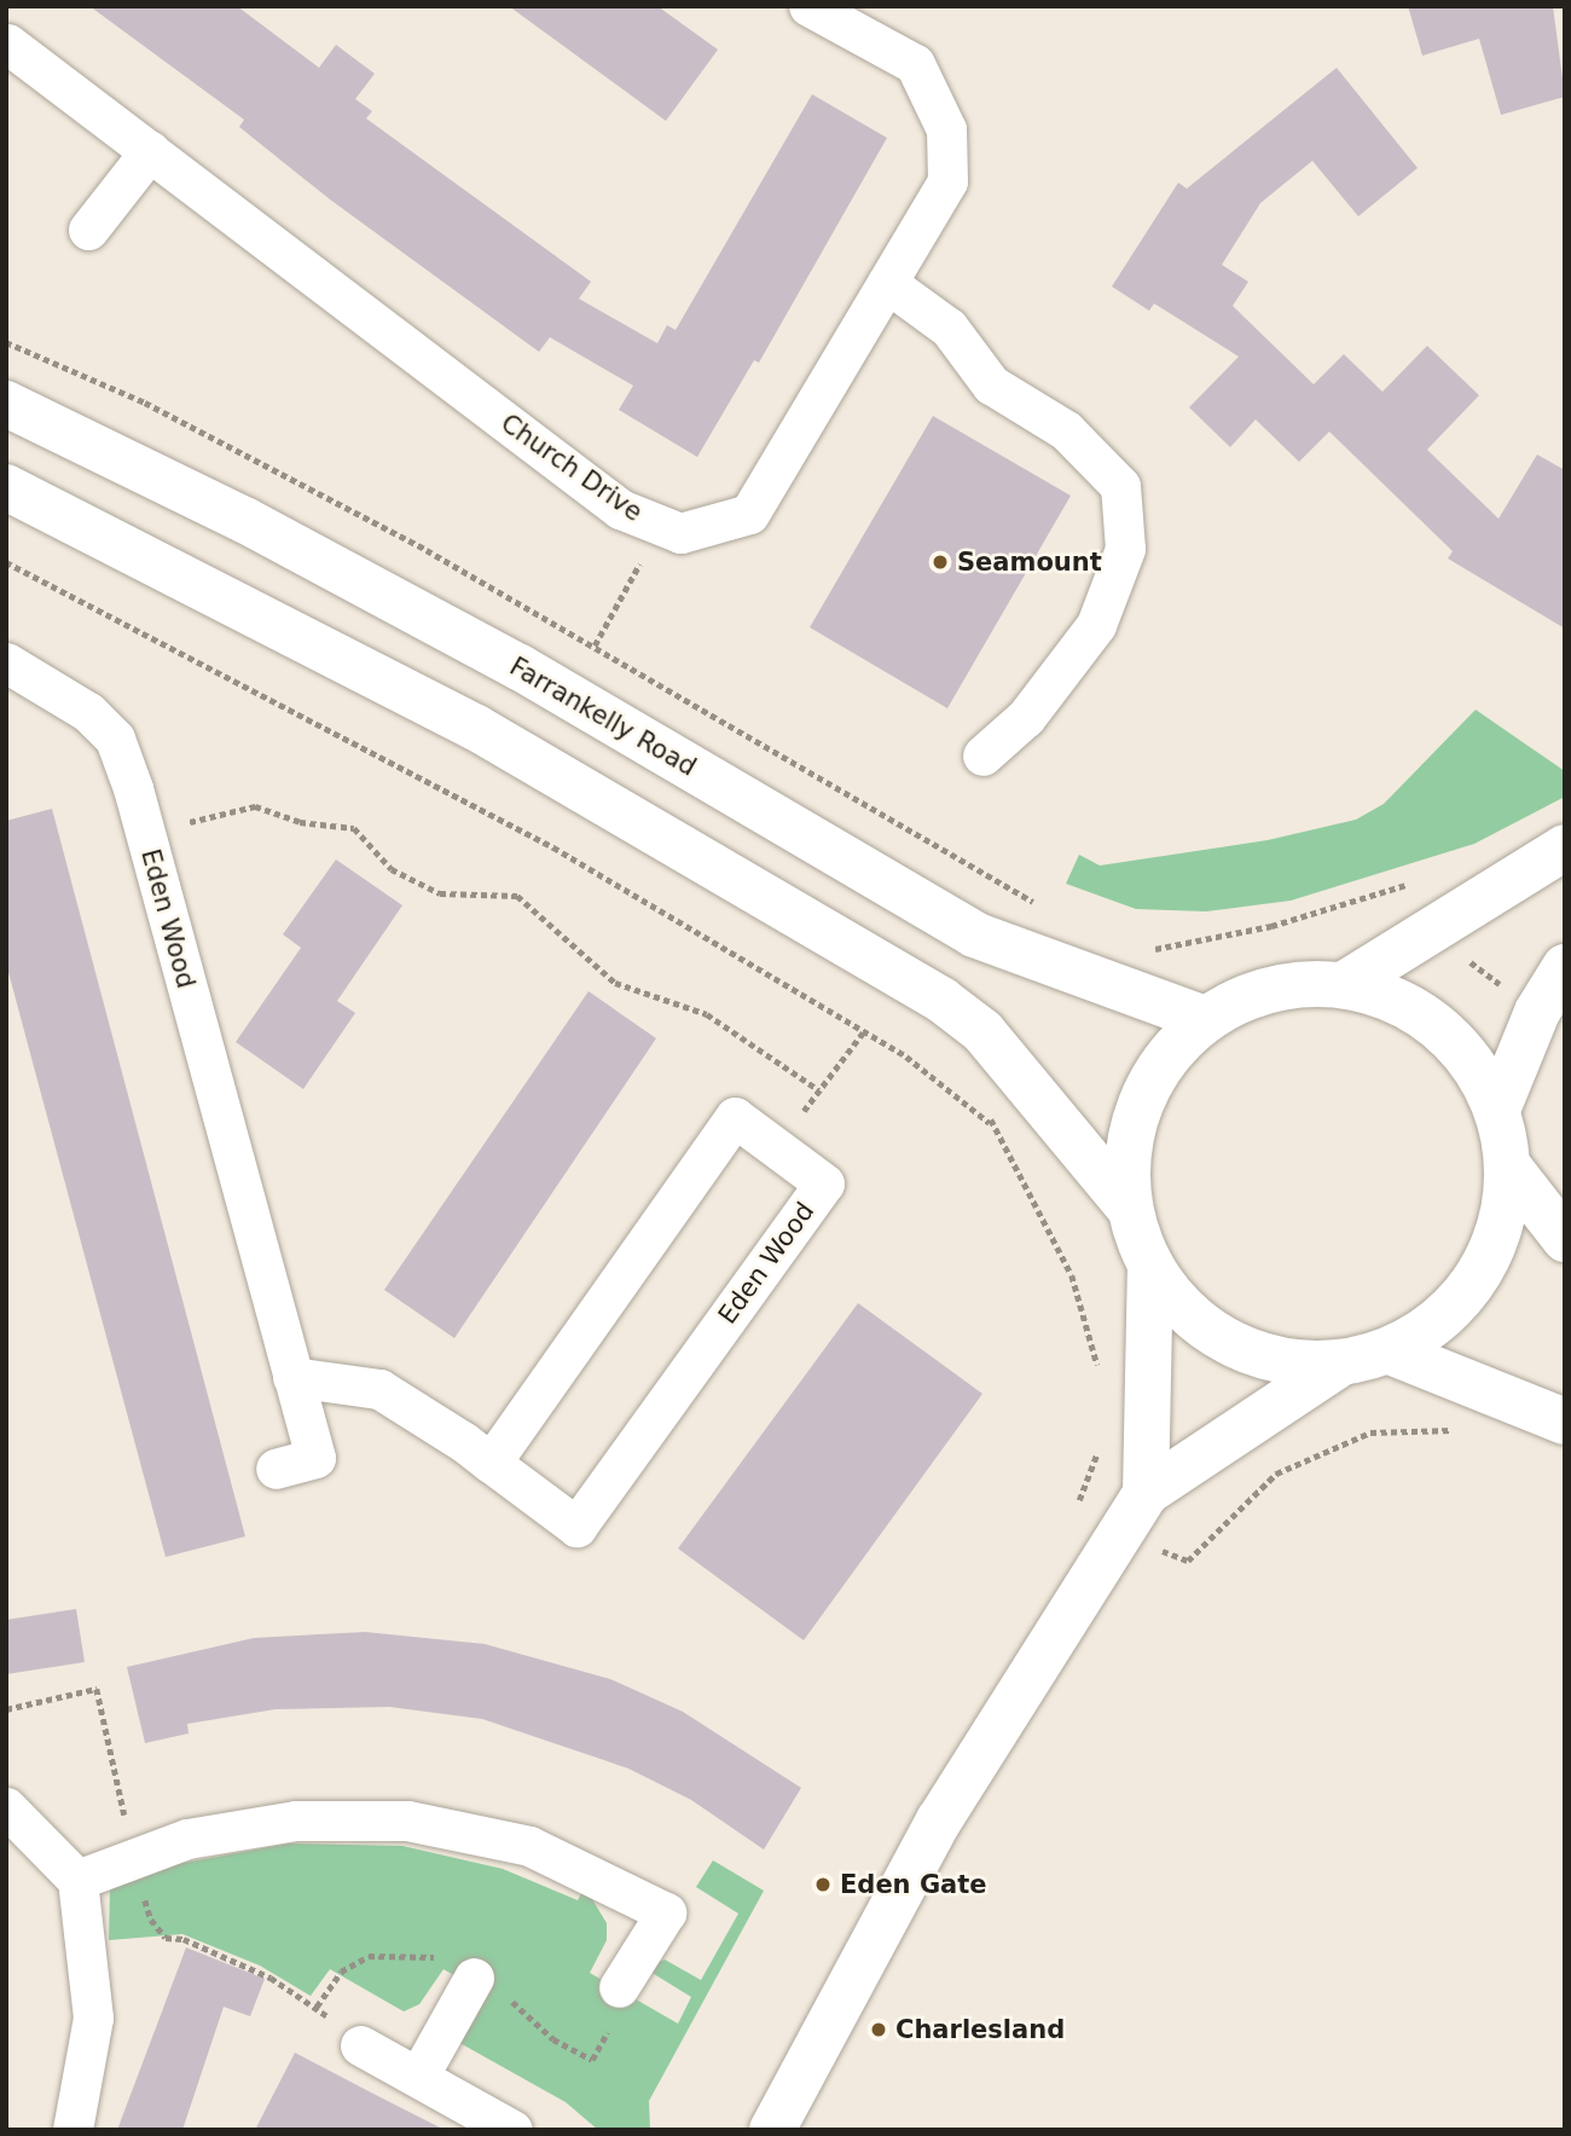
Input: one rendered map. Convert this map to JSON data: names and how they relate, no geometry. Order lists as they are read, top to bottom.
{
  "streets": {
    "main road": ["Farrankelly Road"],
    "street": ["Church Drive", "Eden Wood"]
  },
  "places": ["Seamount", "Eden Gate", "Charlesland"]
}
